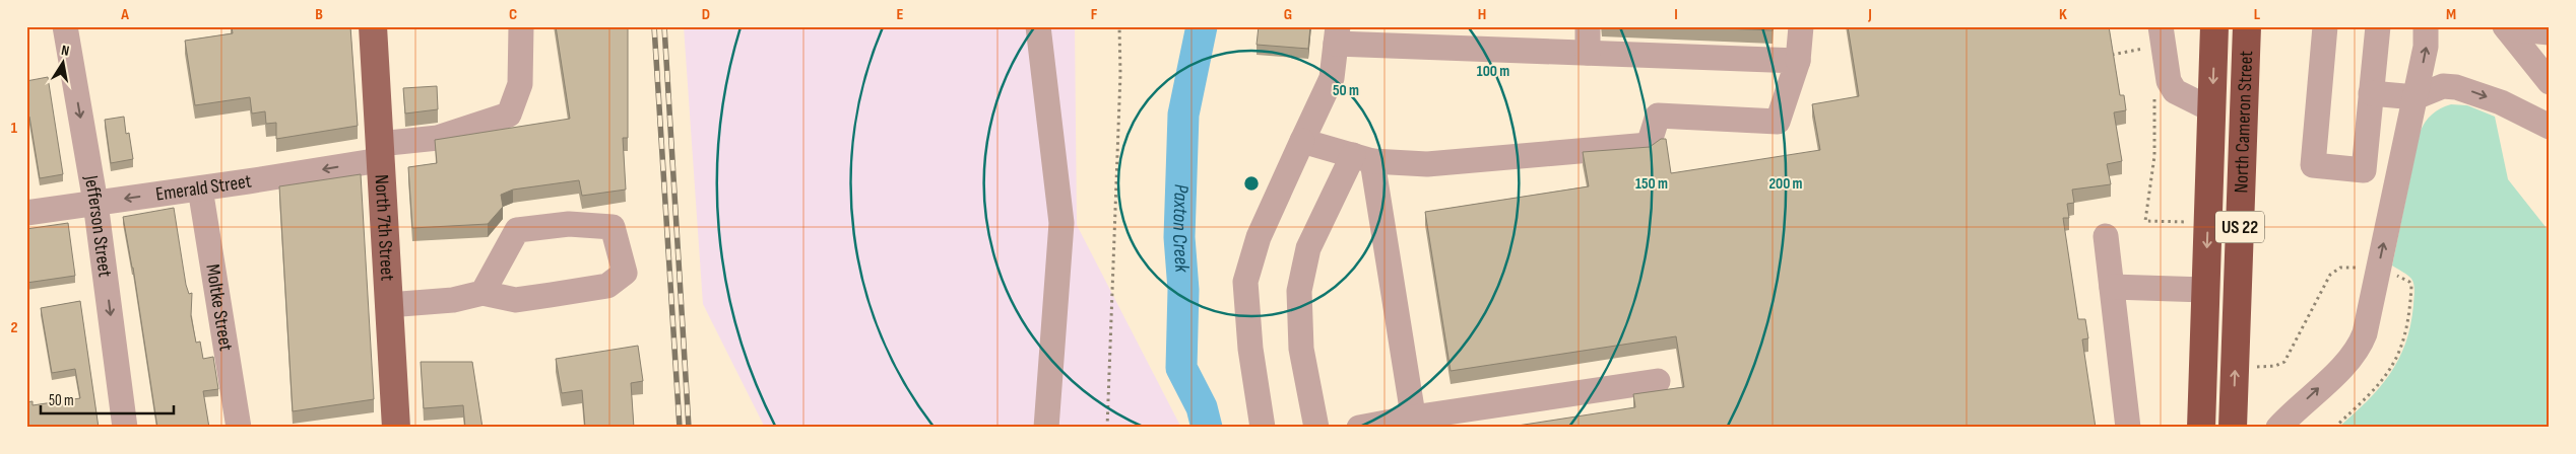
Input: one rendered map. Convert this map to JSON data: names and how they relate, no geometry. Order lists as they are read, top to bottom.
{
  "streets": {
    "highway": ["North Cameron Street", "US 22"],
    "main road": ["North 7th Street"],
    "street": ["Emerald Street", "Jefferson Street", "Moltke Street"]
  },
  "crossings": [
    ["Emerald Street", "Jefferson Street"],
    ["Emerald Street", "North 7th Street"],
    ["Emerald Street", "Moltke Street"]
  ],
  "one_way": ["Emerald Street", "Jefferson Street"],
  "water": ["Paxton Creek"],
  "scale_bar": "50 m",
  "north": "top",
  "grid": {
    "columns": [
      "A",
      "B",
      "C",
      "D",
      "E",
      "F",
      "G",
      "H",
      "I",
      "J",
      "K",
      "L",
      "M"
    ],
    "rows": ["1", "2"]
  },
  "rings": [
    "100 m",
    "50 m",
    "150 m",
    "200 m"
  ]
}
